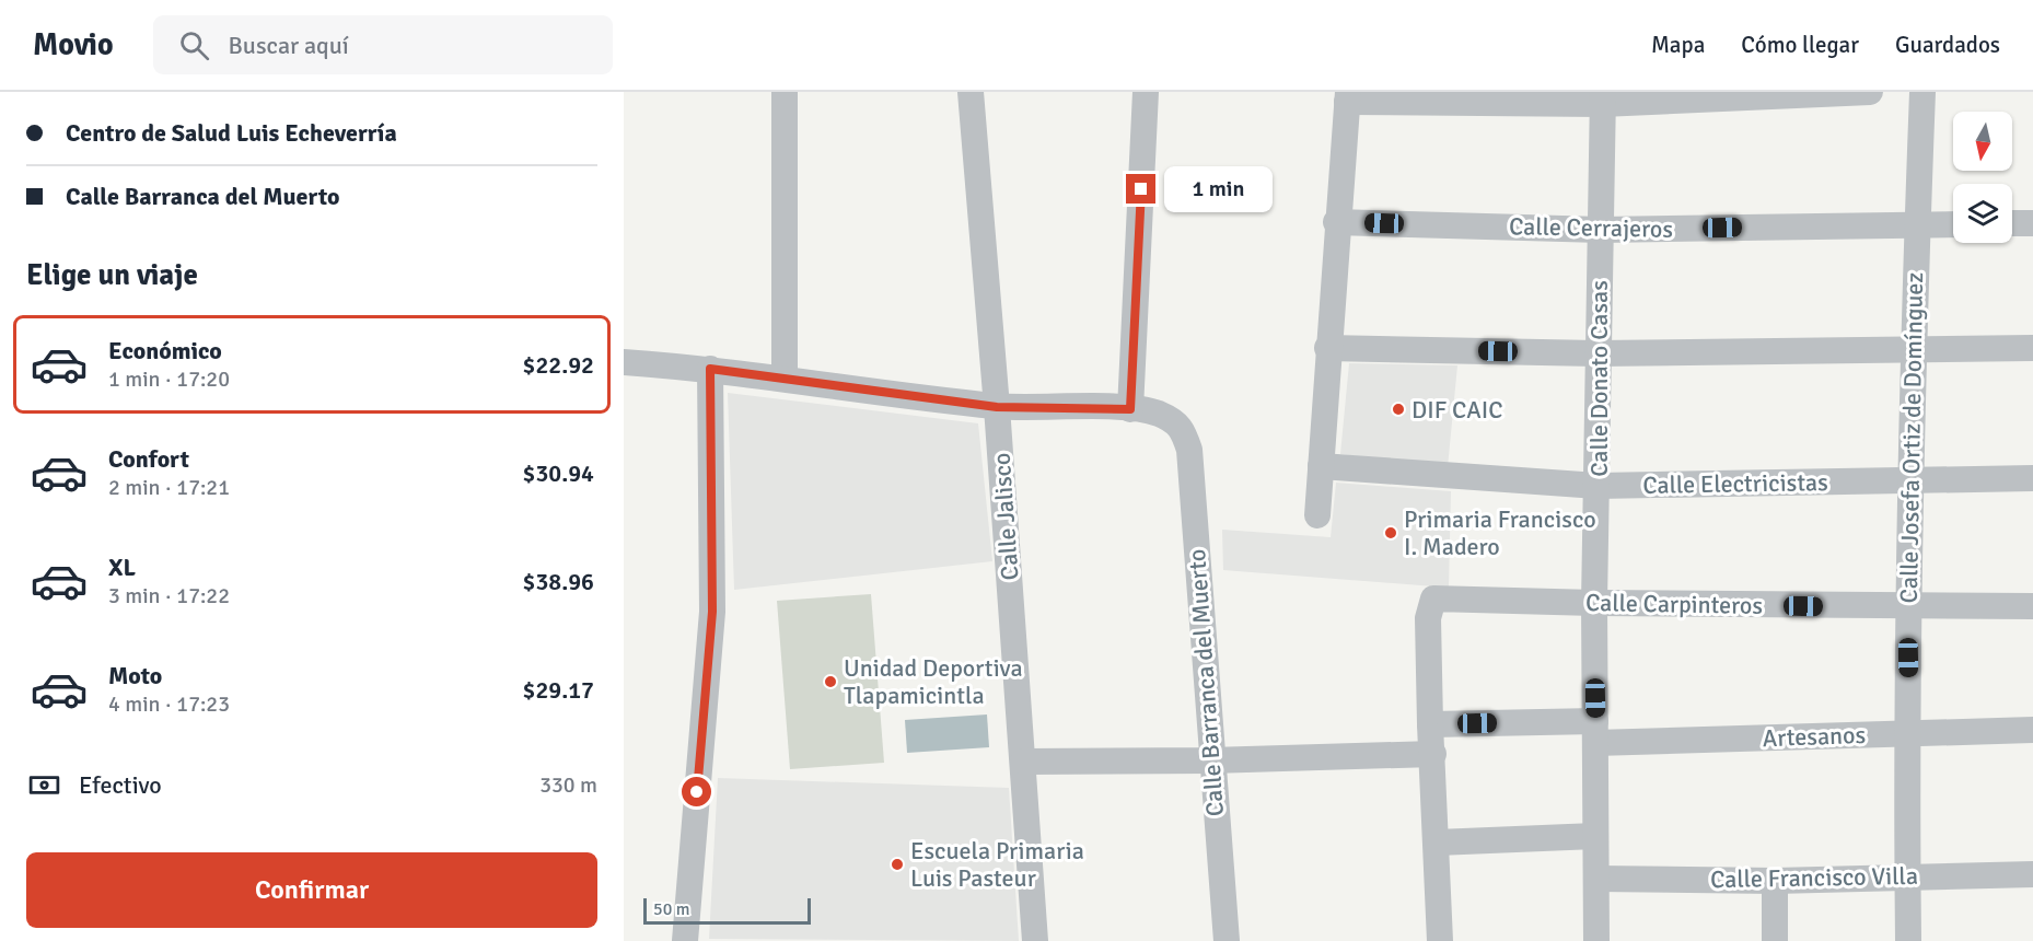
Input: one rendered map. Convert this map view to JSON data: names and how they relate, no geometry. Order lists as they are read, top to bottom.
{
  "streets": {
    "street": [
      "Calle Cerrajeros",
      "Calle Donato Casas",
      "Calle Josefa Ortiz de Domínguez",
      "Calle Electricistas",
      "Calle Jalisco",
      "Calle Carpinteros",
      "Calle Barranca del Muerto",
      "Artesanos",
      "Calle Francisco Villa"
    ]
  },
  "crossings": [
    ["Calle Cerrajeros", "Calle Donato Casas"],
    ["Calle Cerrajeros", "Calle Josefa Ortiz de Domínguez"],
    ["Calle Donato Casas", "Calle Electricistas"],
    ["Calle Donato Casas", "Calle Carpinteros"],
    ["Calle Donato Casas", "Artesanos"],
    ["Calle Donato Casas", "Calle Francisco Villa"],
    ["Calle Josefa Ortiz de Domínguez", "Calle Electricistas"],
    ["Calle Josefa Ortiz de Domínguez", "Calle Carpinteros"],
    ["Calle Josefa Ortiz de Domínguez", "Artesanos"],
    ["Calle Josefa Ortiz de Domínguez", "Calle Francisco Villa"],
    ["Calle Carpinteros", "Artesanos"]
  ],
  "places": [
    "DIF CAIC",
    "Primaria Francisco I. Madero",
    "Unidad Deportiva Tlapamicintla",
    "Escuela Primaria Luis Pasteur"
  ],
  "scale_bar": "50 m",
  "north": "bottom",
  "page": {
    "header": "Movio",
    "search": "Buscar aquí",
    "nav": ["Mapa", "Cómo llegar", "Guardados"],
    "banner": ["Centro de Salud Luis Echeverría", "Calle Barranca del Muerto"],
    "bubble": "1 min",
    "heading": "Elige un viaje",
    "list": [
      {
        "name": "Económico",
        "note": "1 min · 17:20",
        "value": "$22.92"
      },
      {
        "name": "Confort",
        "note": "2 min · 17:21",
        "value": "$30.94"
      },
      {
        "name": "XL",
        "note": "3 min · 17:22",
        "value": "$38.96"
      },
      {
        "name": "Moto",
        "note": "4 min · 17:23",
        "value": "$29.17"
      }
    ],
    "pay": ["Efectivo", "330 m"],
    "buttons": "Confirmar",
    "scale": "50 m"
  }
}
